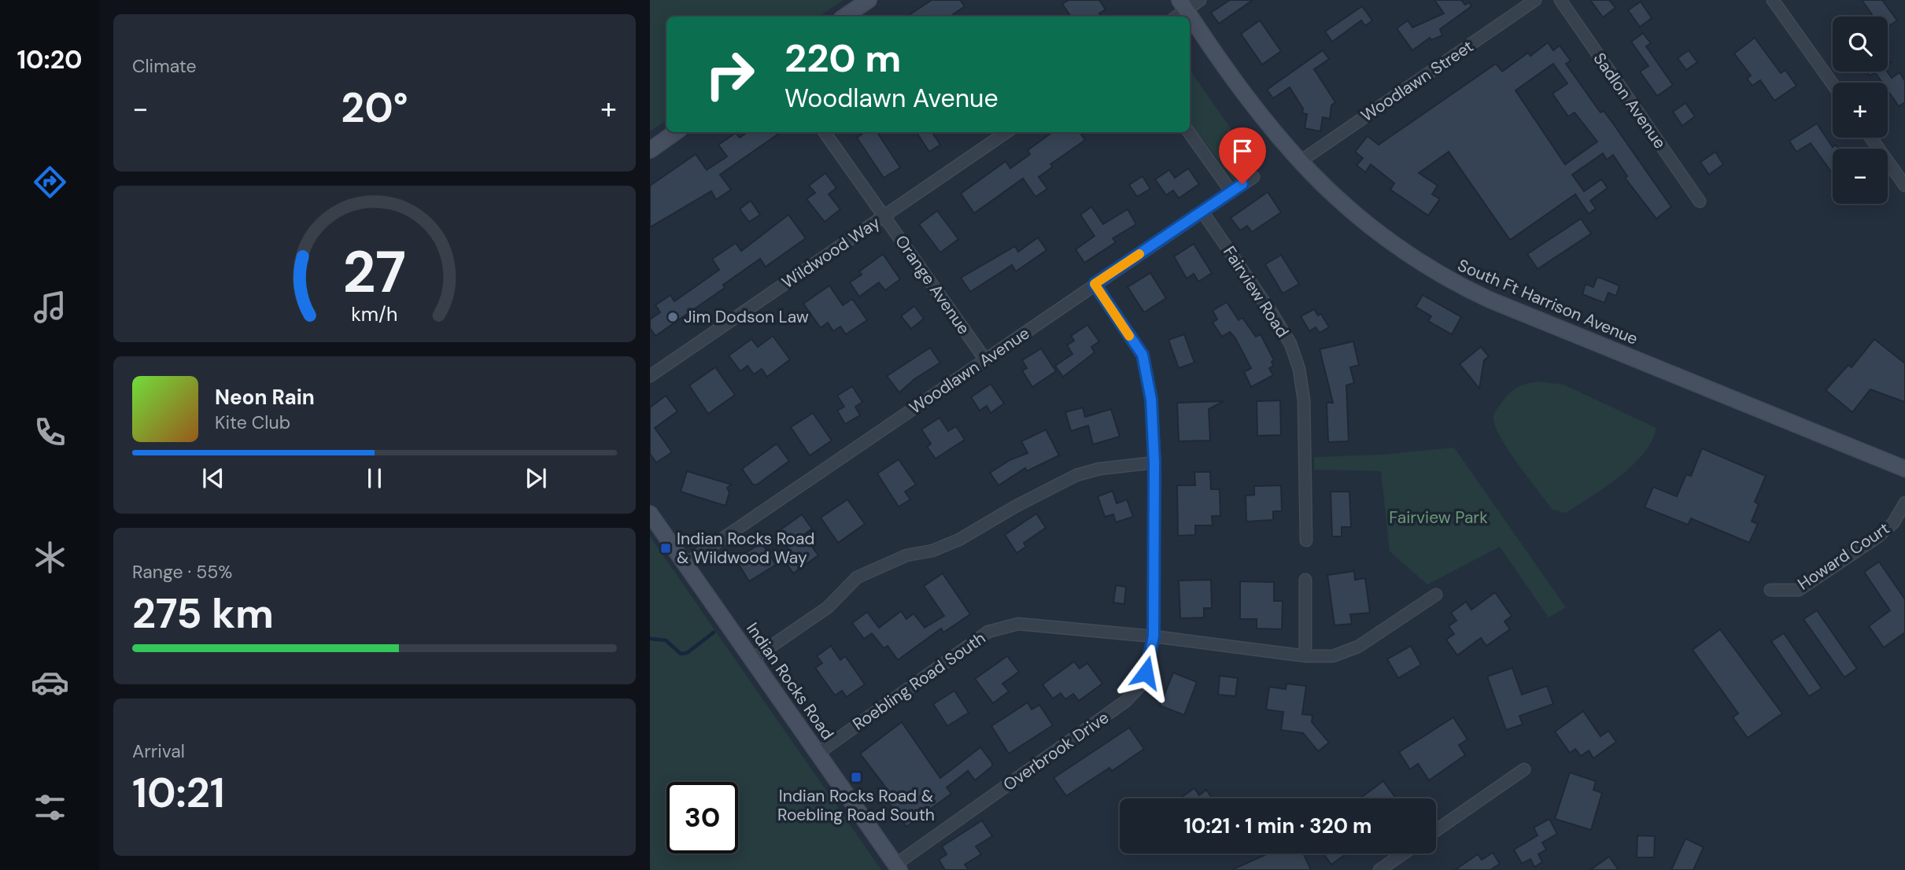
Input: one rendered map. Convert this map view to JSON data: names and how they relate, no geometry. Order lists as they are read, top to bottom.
{
  "streets": {
    "main road": ["South Ft Harrison Avenue", "Indian Rocks Road"],
    "street": [
      "Woodlawn Street",
      "Sadlon Avenue",
      "Wildwood Way",
      "Orange Avenue",
      "Fairview Road",
      "Woodlawn Avenue",
      "Howard Court",
      "Roebling Road South",
      "Overbrook Drive"
    ]
  },
  "crossings": [
    ["Woodlawn Street", "South Ft Harrison Avenue"],
    ["Wildwood Way", "Orange Avenue"],
    ["Orange Avenue", "Woodlawn Avenue"],
    ["Fairview Road", "Woodlawn Avenue"],
    ["Woodlawn Avenue", "Indian Rocks Road"],
    ["Woodlawn Avenue", "Overbrook Drive"],
    ["Indian Rocks Road", "Roebling Road South"],
    ["Indian Rocks Road", "Overbrook Drive"],
    ["Roebling Road South", "Overbrook Drive"]
  ],
  "parks": ["Fairview Park"],
  "places": {
    "other": ["Jim Dodson Law"],
    "transit": ["Indian Rocks Road & Wildwood Way", "Indian Rocks Road & Roebling Road South"]
  },
  "page": {
    "tabs": "10:20",
    "tile": [
      "Climate",
      ["Range · 55%", "275 km"],
      ["Arrival", "10:21"]
    ],
    "map_buttons": ["+", "−"],
    "turn": ["220 m", "Woodlawn Avenue"],
    "heat": ["−", "20°", "+"],
    "song": ["Neon Rain", "Kite Club"],
    "limit": "30",
    "trip": "10:21 · 1 min · 320 m",
    "gauge": ["27", "km/h"]
  }
}
